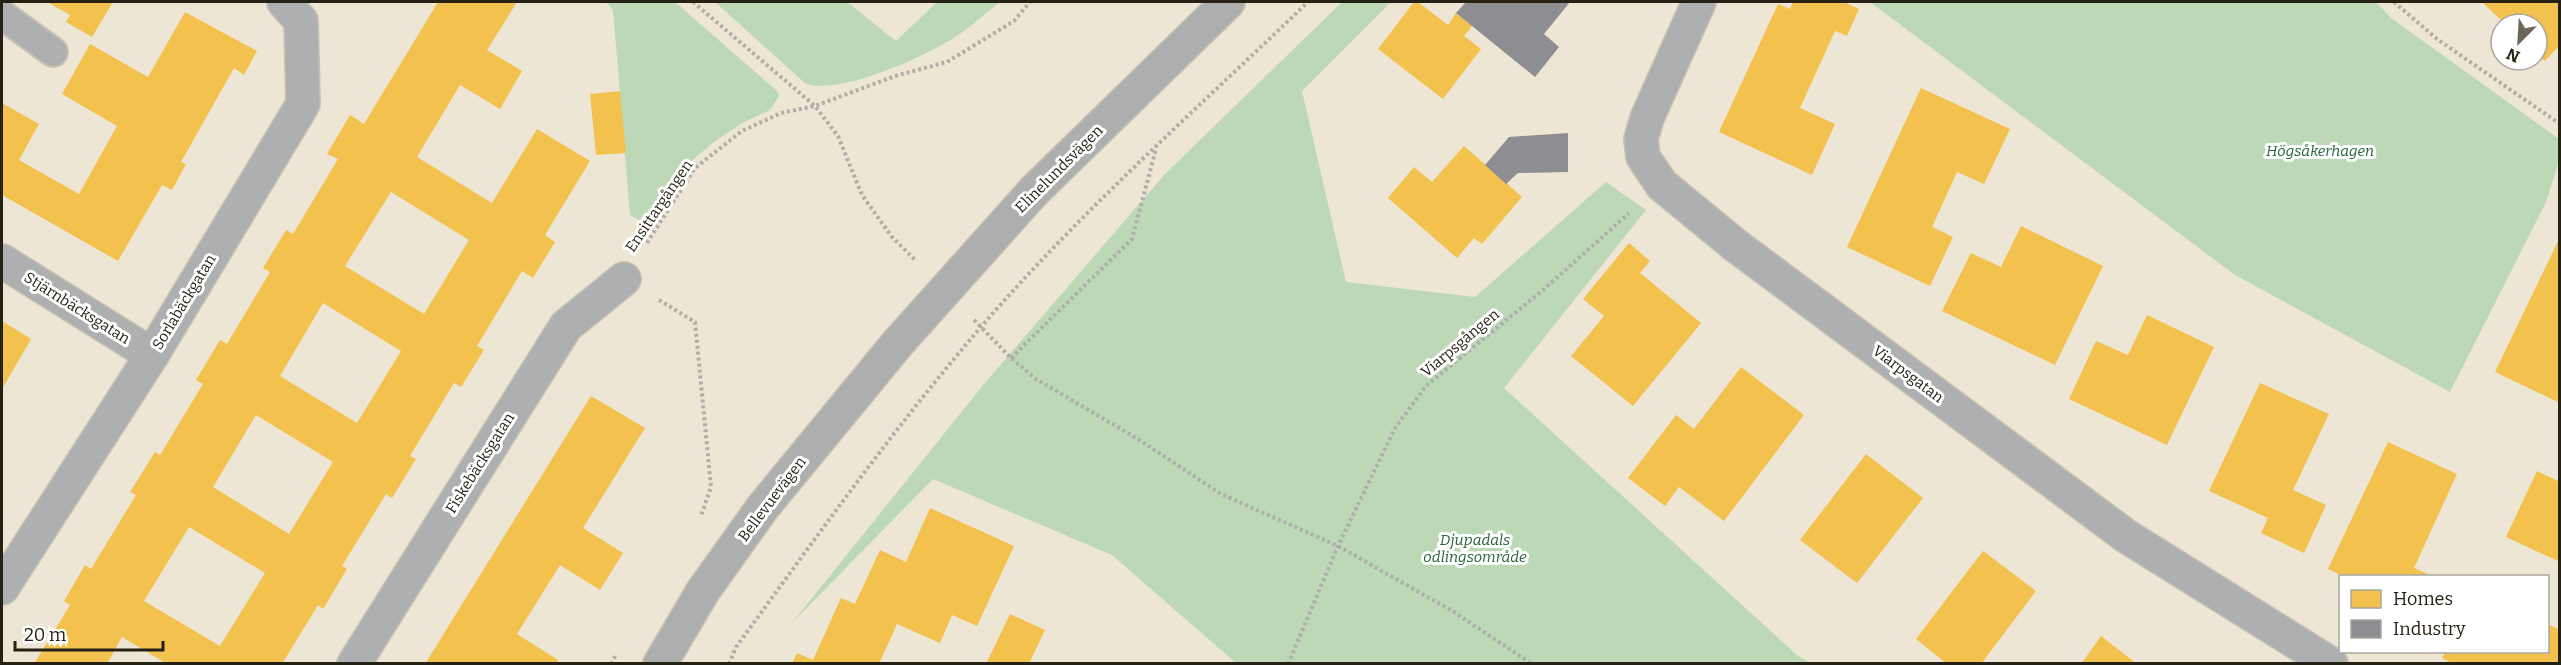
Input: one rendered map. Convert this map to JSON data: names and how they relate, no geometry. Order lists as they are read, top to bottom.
{
  "streets": {
    "street": [
      "Elinelundsvägen",
      "Sorlabäckgatan",
      "Stjärnbäcksgatan",
      "Viarpsgatan",
      "Fiskebäcksgatan",
      "Bellevuevägen"
    ],
    "path": ["Ensittargången", "Viarpsgången"]
  },
  "crossings": [
    ["Elinelundsvägen", "Bellevuevägen"],
    ["Ensittargången", "Fiskebäcksgatan"],
    ["Sorlabäckgatan", "Stjärnbäcksgatan"],
    ["Viarpsgången", "Viarpsgatan"]
  ],
  "parks": ["Högsåkerhagen", "Djupadals odlingsområde"],
  "legend": ["Homes", "Industry"],
  "scale_bar": "20 m",
  "north": "bottom left"
}
